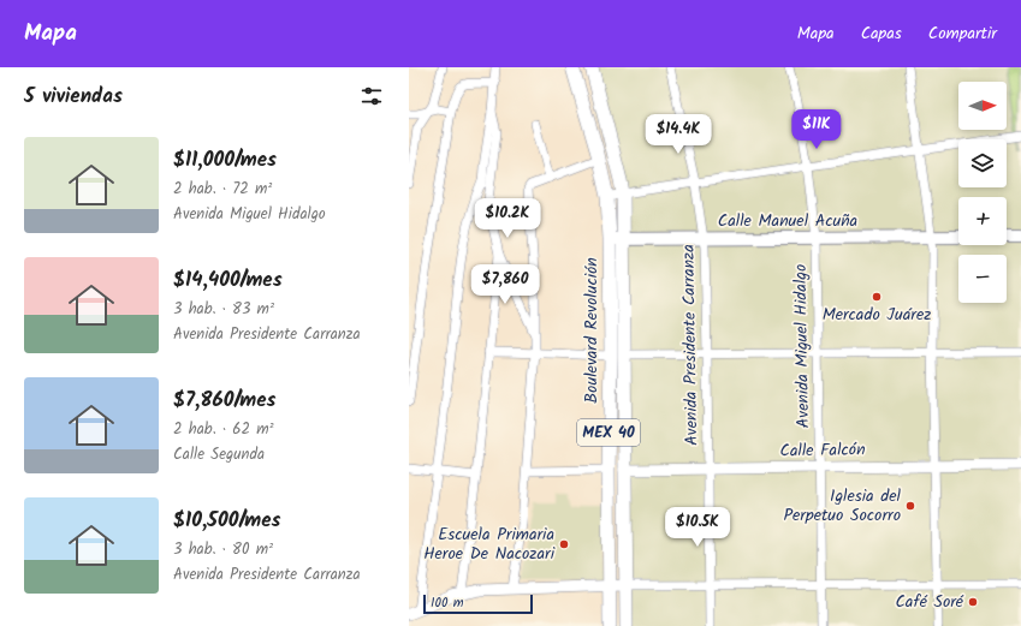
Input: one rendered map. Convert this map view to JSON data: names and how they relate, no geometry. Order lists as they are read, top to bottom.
{
  "streets": {
    "main road": ["Calle Manuel Acuña", "Boulevard Revolución", "MEX 40"],
    "street": ["Avenida Presidente Carranza", "Avenida Miguel Hidalgo", "Calle Falcón"]
  },
  "crossings": [
    ["Calle Manuel Acuña", "Boulevard Revolución"],
    ["Calle Manuel Acuña", "Avenida Presidente Carranza"],
    ["Calle Manuel Acuña", "Avenida Miguel Hidalgo"],
    ["Calle Manuel Acuña", "MEX 40"],
    ["Avenida Presidente Carranza", "Calle Falcón"],
    ["Avenida Miguel Hidalgo", "Calle Falcón"],
    ["MEX 40", "Calle Falcón"]
  ],
  "places": [
    "Mercado Juárez",
    "Iglesia del Perpetuo Socorro",
    "Escuela Primaria Heroe De Nacozari",
    "Café Soré"
  ],
  "scale_bar": "100 m",
  "north": "right",
  "page": {
    "header": "Mapa",
    "nav": ["Mapa", "Capas", "Compartir"],
    "heading": "5 viviendas",
    "map_buttons": ["+", "−"],
    "price": [
      "$11K",
      "$14.4K",
      "$10.2K",
      "$7,860",
      "$10.5K"
    ],
    "list": [
      {
        "name": "$11,000/mes",
        "note": "2 hab. · 72 m² · Avenida Miguel Hidalgo"
      },
      {
        "name": "$14,400/mes",
        "note": "3 hab. · 83 m² · Avenida Presidente Carranza"
      },
      {
        "name": "$7,860/mes",
        "note": "2 hab. · 62 m² · Calle Segunda"
      },
      {
        "name": "$10,500/mes",
        "note": "3 hab. · 80 m² · Avenida Presidente Carranza"
      }
    ],
    "scale": "100 m"
  }
}
